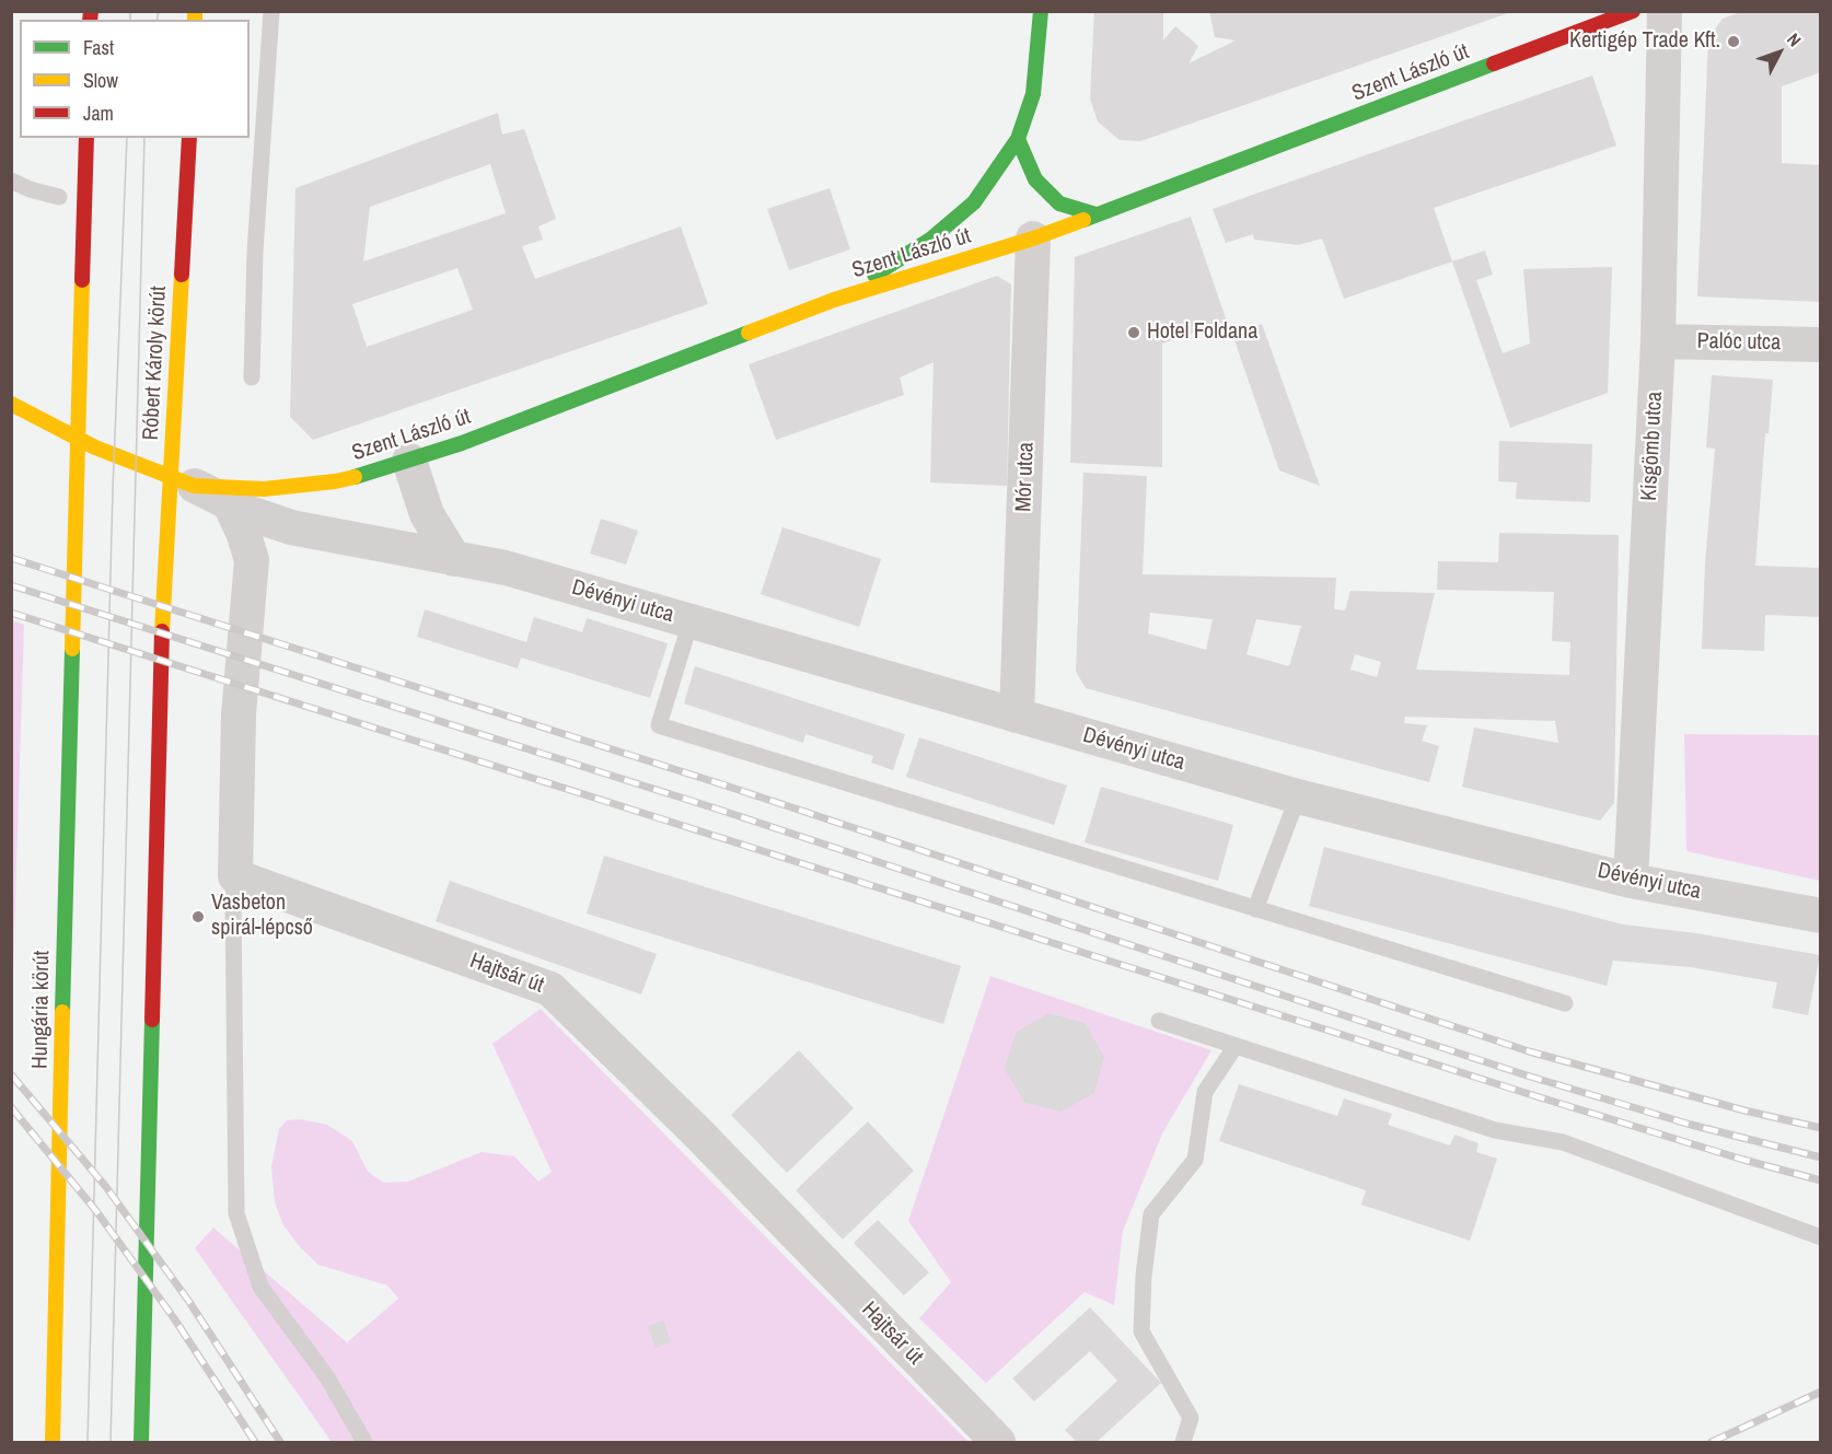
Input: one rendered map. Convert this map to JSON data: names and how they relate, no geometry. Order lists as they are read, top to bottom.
{
  "streets": {
    "main road": ["Szent László út", "Róbert Károly körút", "Hungária körút"],
    "street": [
      "Palóc utca",
      "Kisgömb utca",
      "Mór utca",
      "Dévényi utca",
      "Hajtsár út"
    ]
  },
  "crossings": [
    ["Szent László út", "Mór utca"],
    ["Szent László út", "Dévényi utca"],
    ["Palóc utca", "Kisgömb utca"],
    ["Kisgömb utca", "Dévényi utca"],
    ["Mór utca", "Dévényi utca"]
  ],
  "places": ["Kertigép Trade Kft.", "Hotel Foldana", "Vasbeton spirál-lépcső"],
  "legend": ["Fast", "Slow", "Jam"],
  "north": "top right"
}
